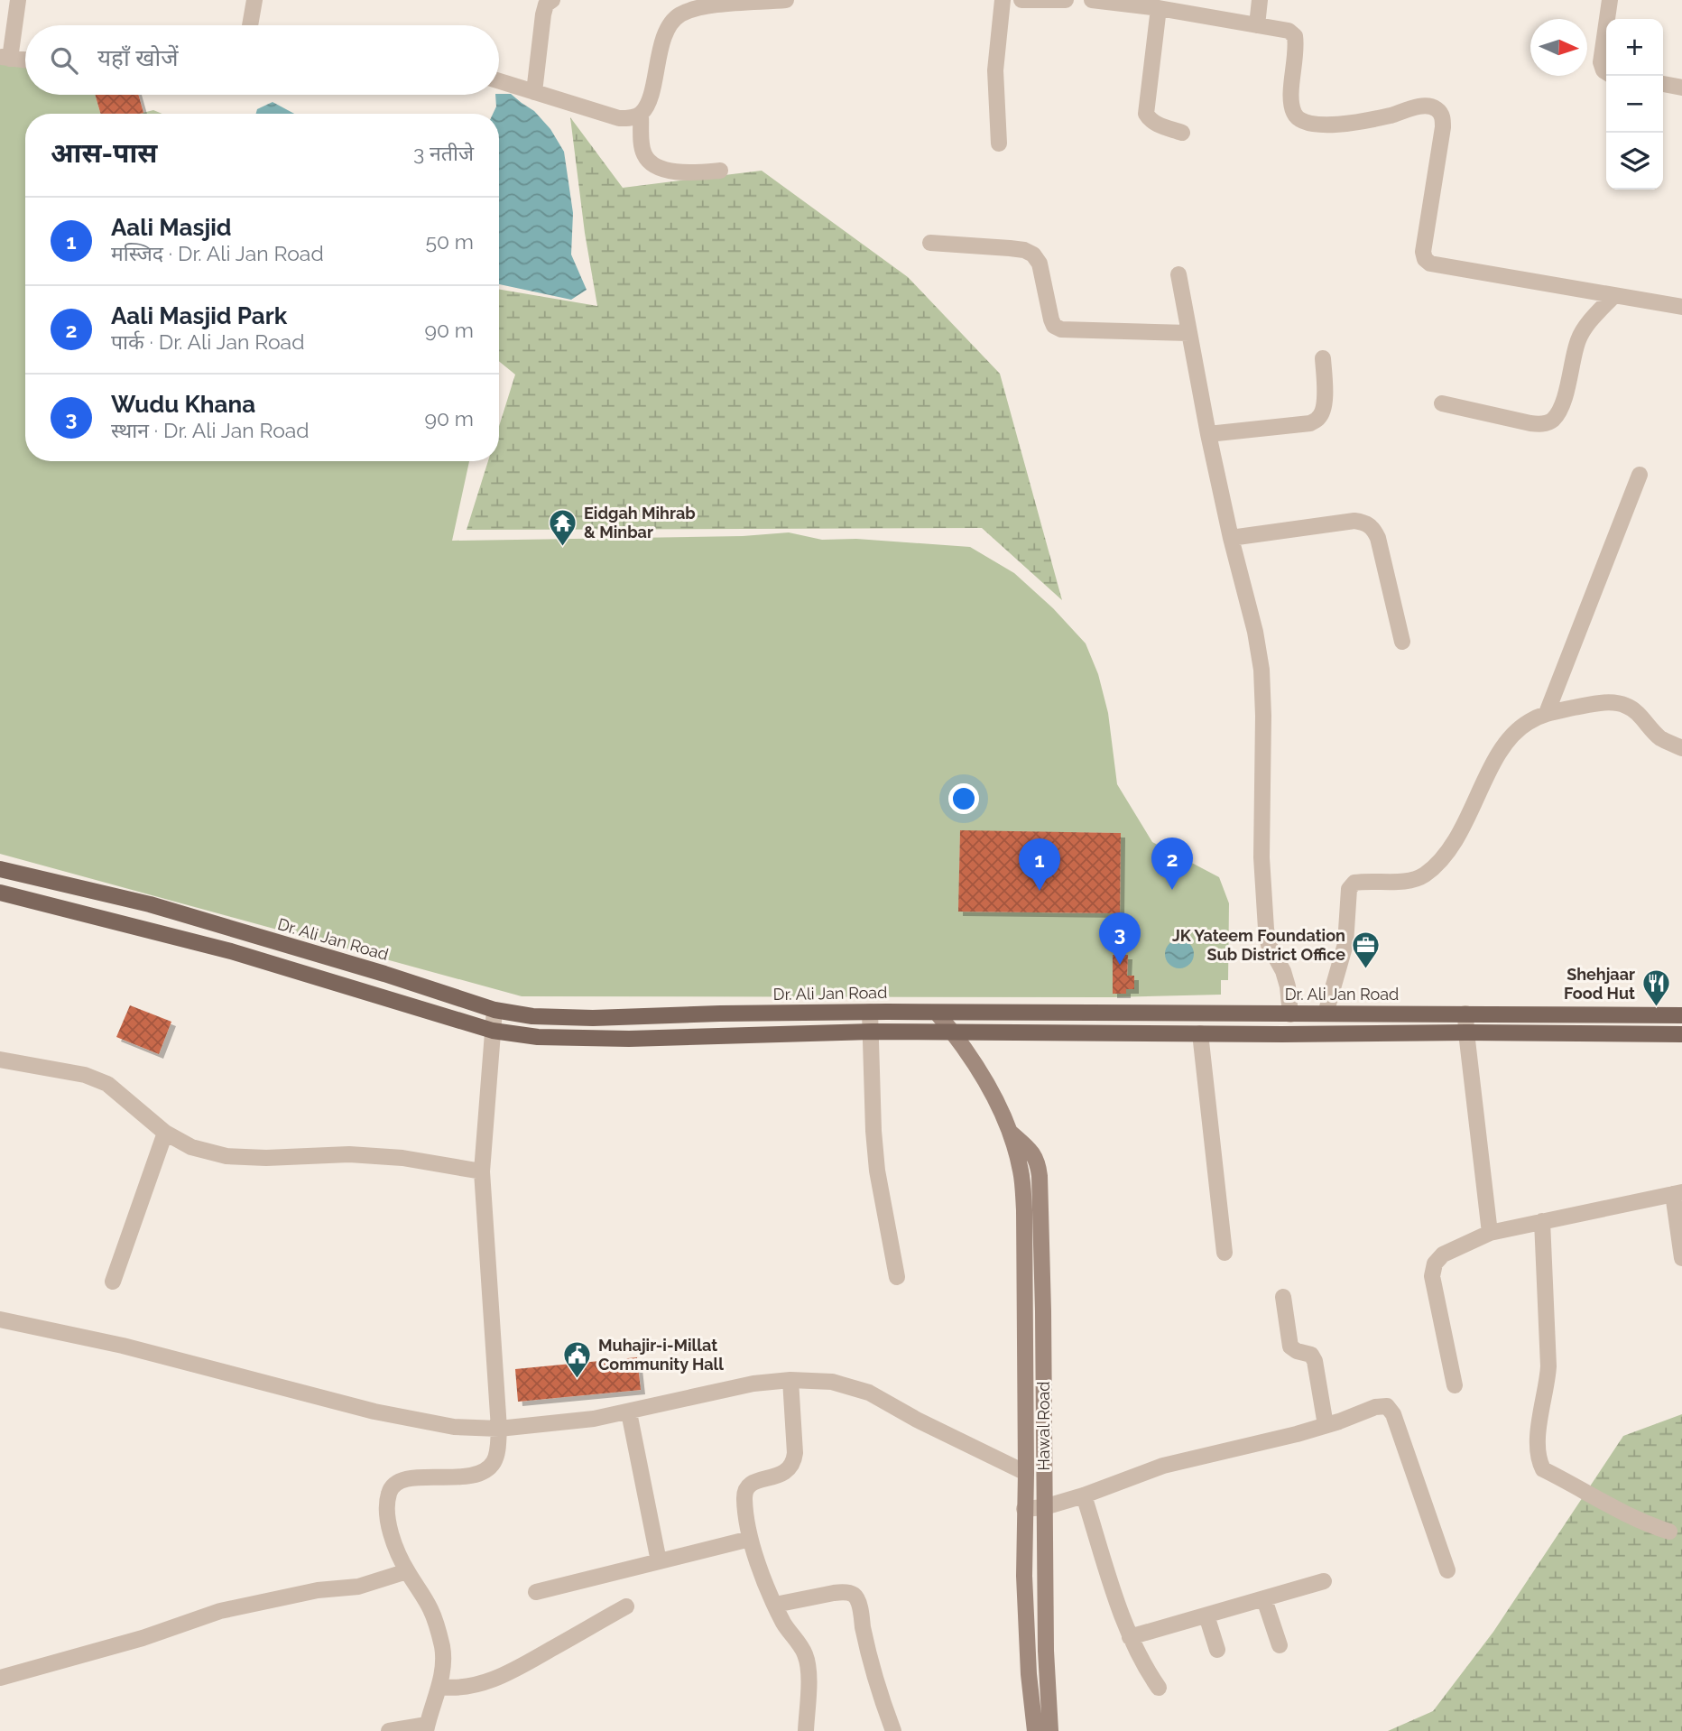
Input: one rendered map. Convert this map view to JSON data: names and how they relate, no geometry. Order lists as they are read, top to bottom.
{
  "streets": {
    "main road": ["Dr. Ali Jan Road", "Hawal Road"]
  },
  "crossings": [
    ["Dr. Ali Jan Road", "Hawal Road"]
  ],
  "places": {
    "temple": ["Eidgah Mihrab & Minbar"],
    "office": ["JK Yateem Foundation Sub District Office"],
    "restaurant": ["Shehjaar Food Hut"],
    "public building": ["Muhajir-i-Millat Community Hall"]
  },
  "north": "right",
  "page": {
    "map_buttons": ["+", "−"],
    "search": "यहाँ खोजें",
    "heading": ["आस-पास", "3 नतीजे"],
    "list": [
      {
        "mark": "1",
        "name": "Aali Masjid",
        "note": "मस्जिद · Dr. Ali Jan Road",
        "value": "50 m"
      },
      {
        "mark": "2",
        "name": "Aali Masjid Park",
        "note": "पार्क · Dr. Ali Jan Road",
        "value": "90 m"
      },
      {
        "mark": "3",
        "name": "Wudu Khana",
        "note": "स्थान · Dr. Ali Jan Road",
        "value": "90 m"
      }
    ],
    "pins": ["2", "1", "3"]
  }
}
